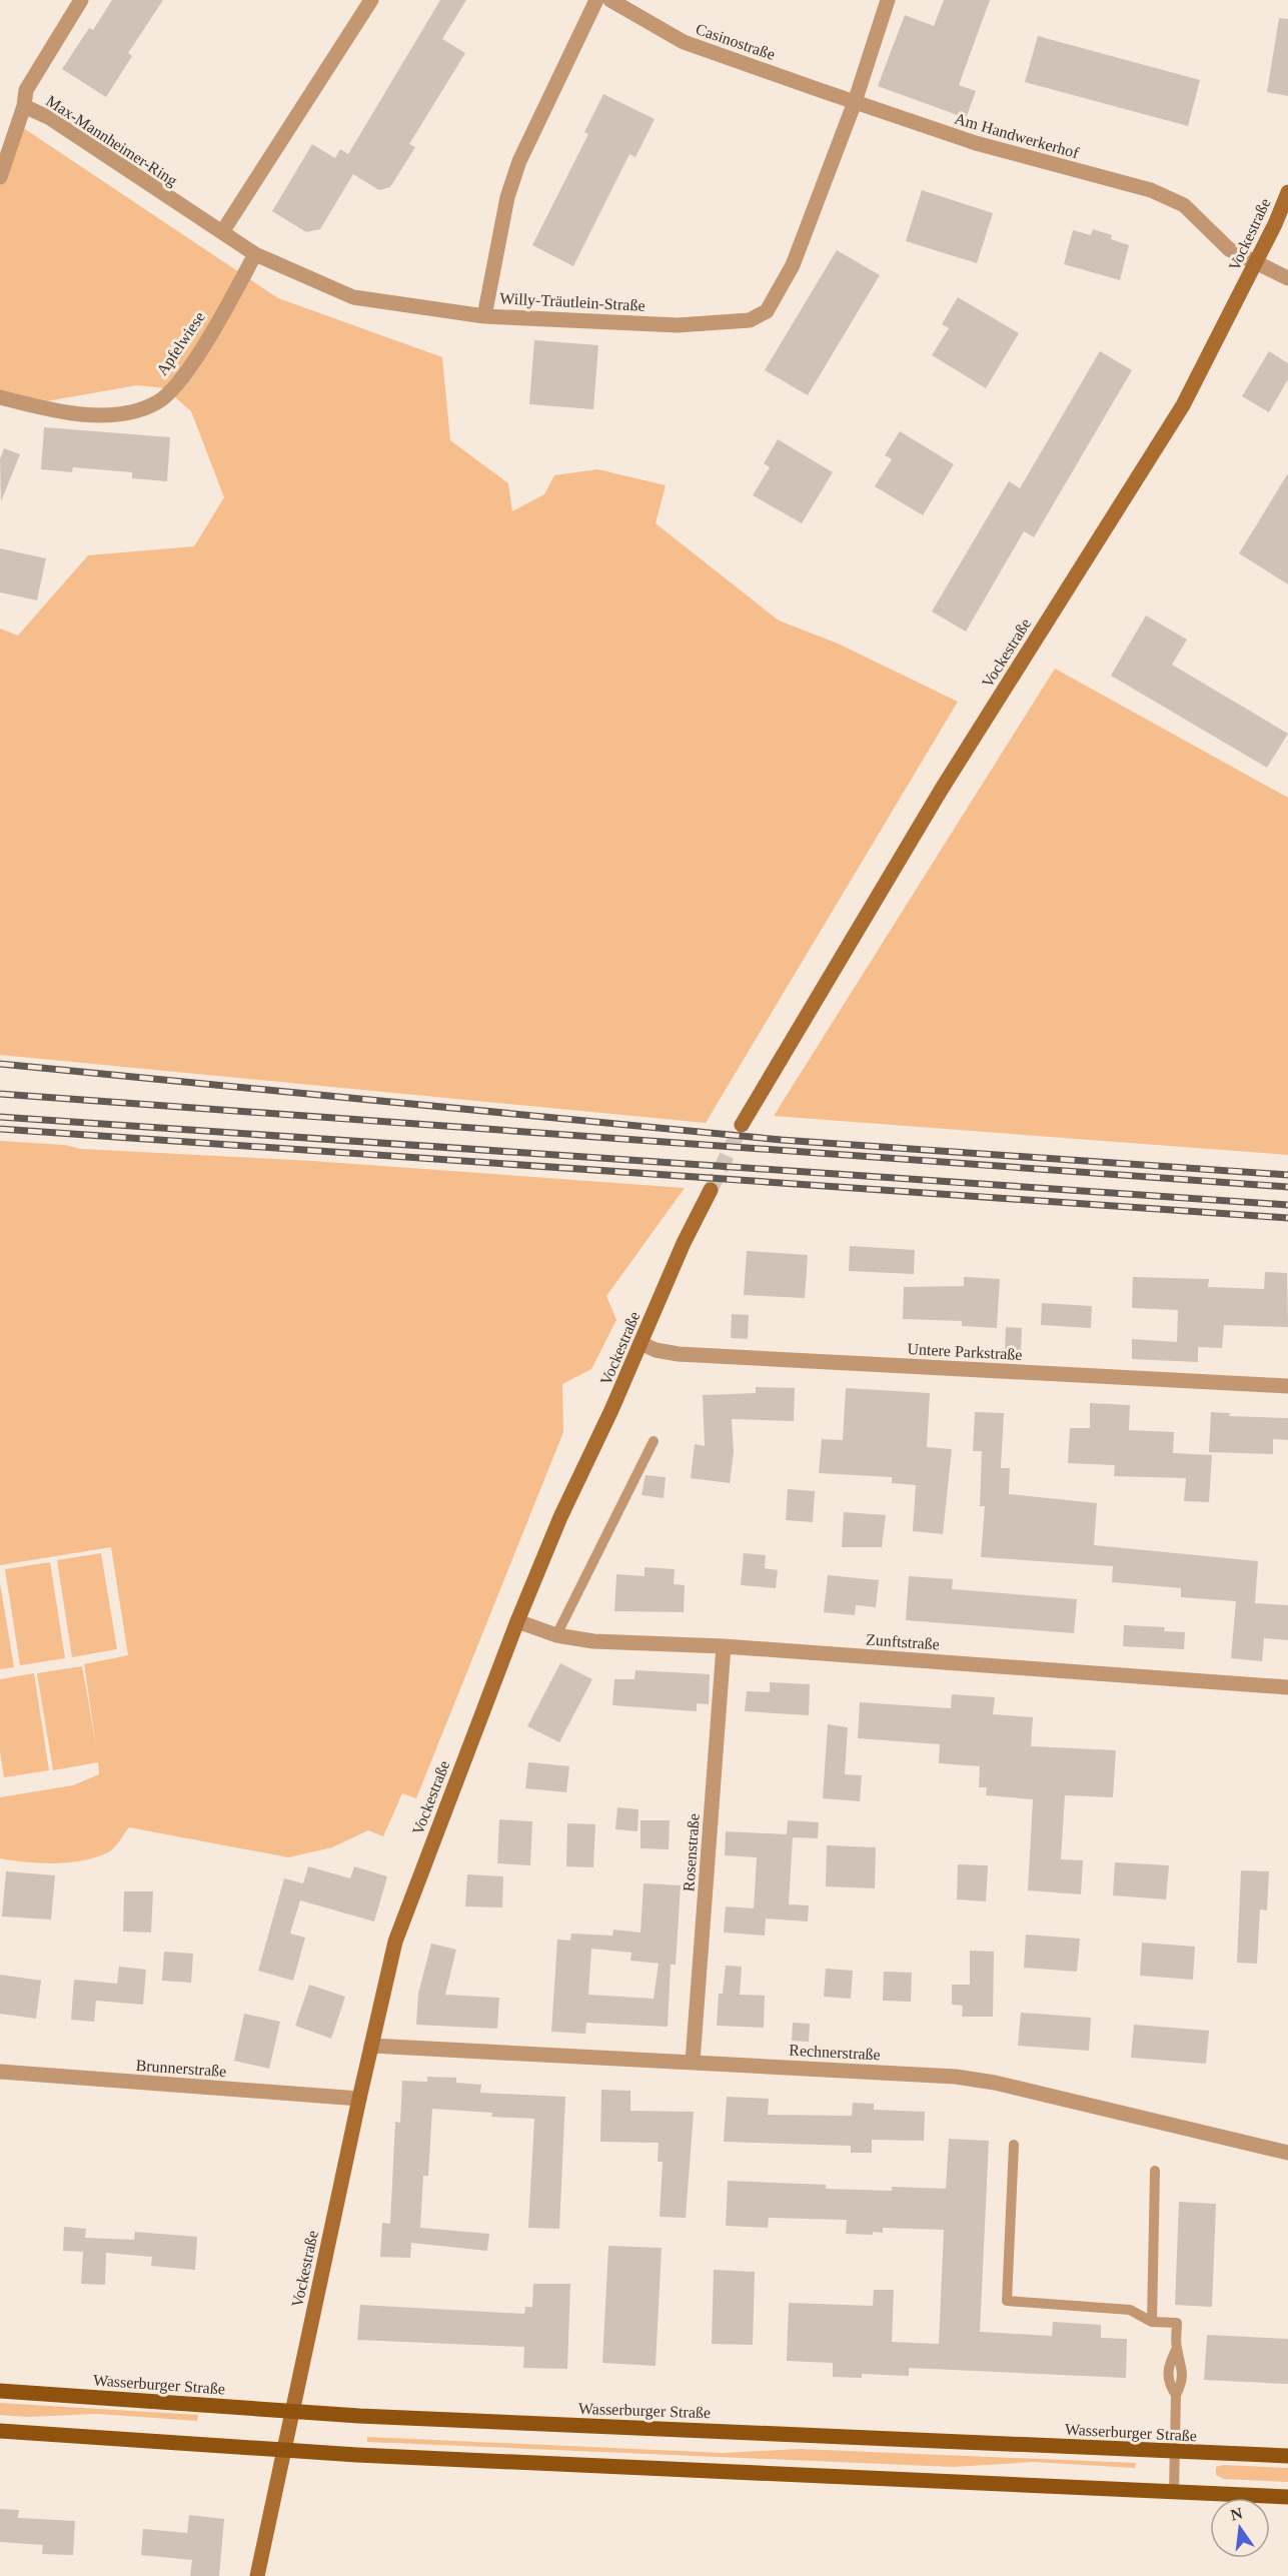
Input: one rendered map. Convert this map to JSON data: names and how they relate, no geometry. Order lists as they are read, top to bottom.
{
  "streets": {
    "main road": ["Vockestraße", "Wasserburger Straße"],
    "street": [
      "Casinostraße",
      "Am Handwerkerhof",
      "Max-Mannheimer-Ring",
      "Willy-Träutlein-Straße",
      "Apfelwiese",
      "Untere Parkstraße",
      "Zunftstraße",
      "Rosenstraße",
      "Rechnerstraße",
      "Brunnerstraße"
    ]
  },
  "crossings": [
    ["Casinostraße", "Am Handwerkerhof"],
    ["Casinostraße", "Willy-Träutlein-Straße"],
    ["Am Handwerkerhof", "Vockestraße"],
    ["Am Handwerkerhof", "Willy-Träutlein-Straße"],
    ["Max-Mannheimer-Ring", "Willy-Träutlein-Straße"],
    ["Max-Mannheimer-Ring", "Apfelwiese"],
    ["Vockestraße", "Untere Parkstraße"],
    ["Vockestraße", "Zunftstraße"],
    ["Vockestraße", "Rechnerstraße"],
    ["Vockestraße", "Brunnerstraße"],
    ["Vockestraße", "Wasserburger Straße"],
    ["Zunftstraße", "Rosenstraße"],
    ["Rosenstraße", "Rechnerstraße"]
  ],
  "north": "top"
}
